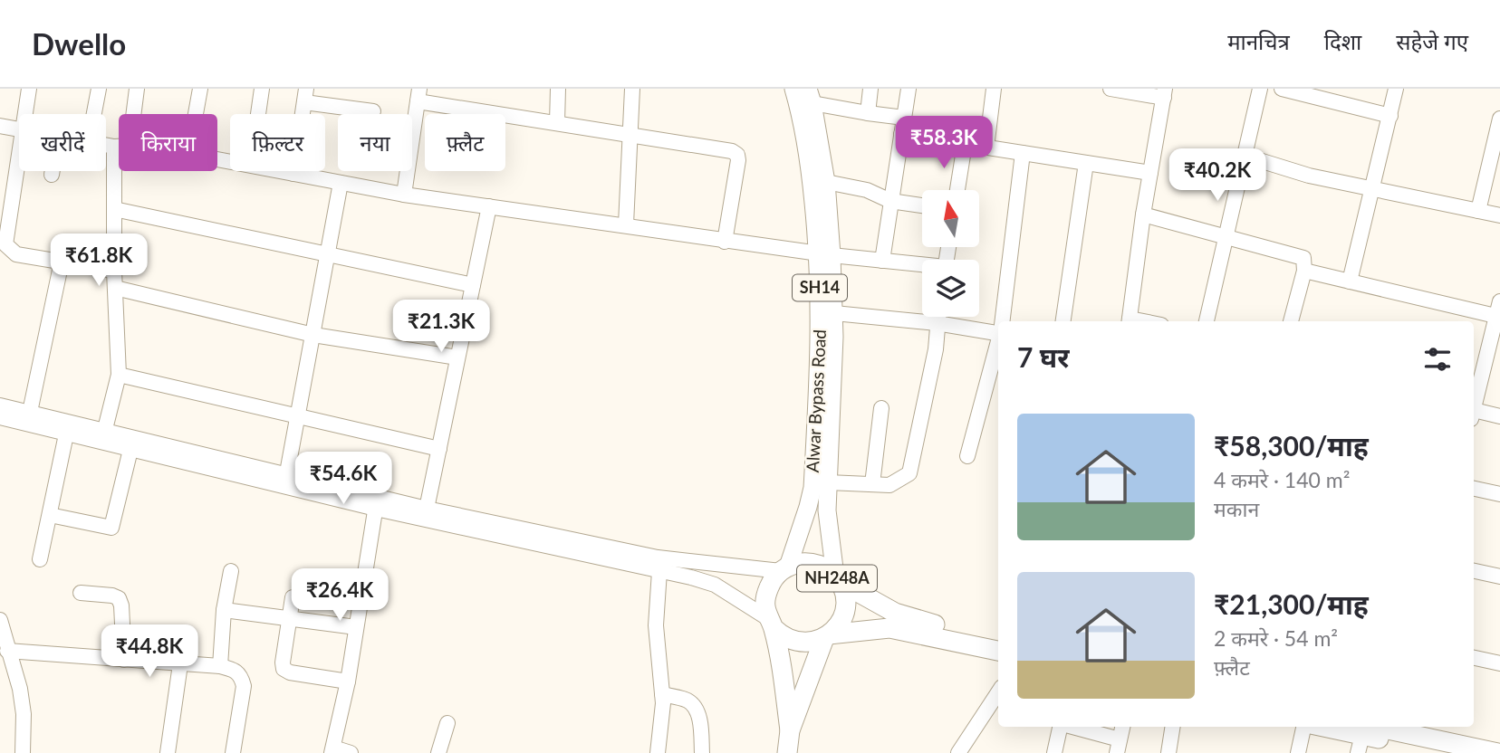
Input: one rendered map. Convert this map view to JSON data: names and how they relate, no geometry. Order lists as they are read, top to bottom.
{
  "streets": {
    "highway": ["NH248A"],
    "main road": ["SH14", "Alwar Bypass Road"]
  },
  "crossings": [
    ["SH14", "Alwar Bypass Road"],
    ["SH14", "NH248A"]
  ],
  "north": "top",
  "page": {
    "header": "Dwello",
    "nav": ["मानचित्र", "दिशा", "सहेजे गए"],
    "chip": [
      "खरीदें",
      "किराया",
      "फ़िल्टर",
      "नया",
      "फ़्लैट"
    ],
    "price": [
      "₹58.3K",
      "₹40.2K",
      "₹61.8K",
      "₹21.3K",
      "₹54.6K",
      "₹26.4K",
      "₹44.8K"
    ],
    "heading": "7 घर",
    "list": [
      {
        "name": "₹58,300/माह",
        "note": "4 कमरे · 140 m² · मकान"
      },
      {
        "name": "₹21,300/माह",
        "note": "2 कमरे · 54 m² · फ़्लैट"
      }
    ]
  }
}
